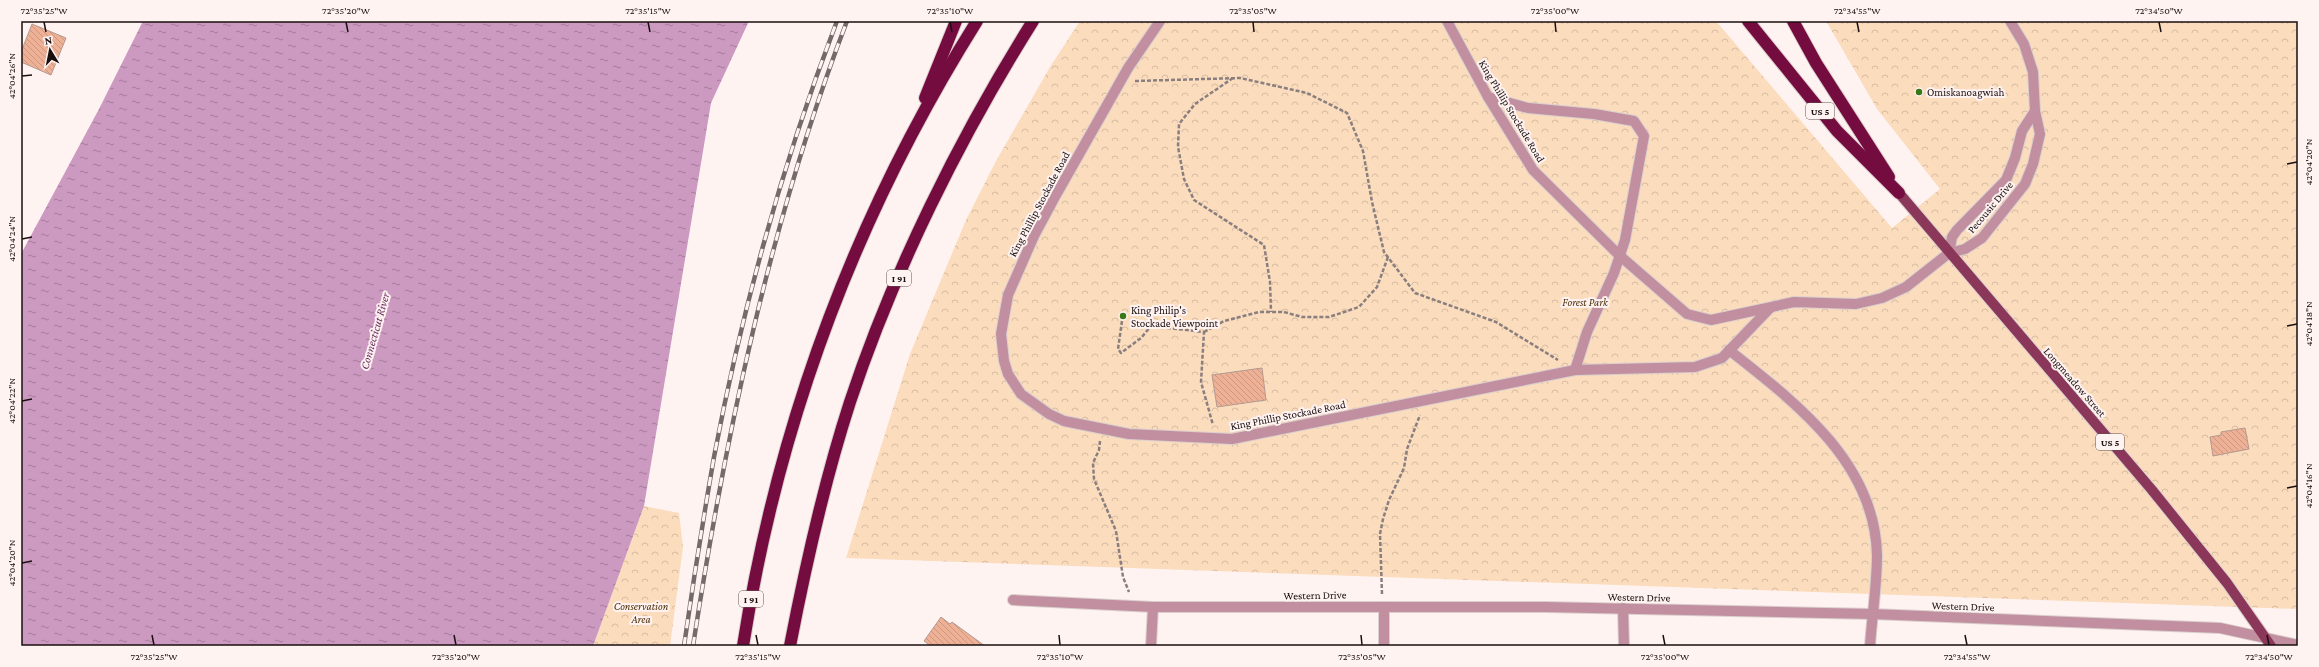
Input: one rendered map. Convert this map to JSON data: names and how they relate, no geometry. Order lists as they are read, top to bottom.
{
  "streets": {
    "highway": ["US 5", "I 91"],
    "main road": ["Longmeadow Street"],
    "street": ["King Phillip Stockade Road", "Pecousic Drive", "Western Drive"]
  },
  "crossings": [
    ["King Phillip Stockade Road", "Pecousic Drive"],
    ["King Phillip Stockade Road", "Longmeadow Street"],
    ["US 5", "Longmeadow Street"],
    ["Pecousic Drive", "Longmeadow Street"],
    ["Longmeadow Street", "Western Drive"]
  ],
  "water": ["Connecticut River"],
  "parks": ["Forest Park", "Conservation Area"],
  "places": ["Omiskanoagwiah", "King Philip's Stockade Viewpoint"],
  "north": "top",
  "coordinates": [
    "72°35'25\"W",
    "72°35'20\"W",
    "72°35'15\"W",
    "72°35'10\"W",
    "72°35'05\"W",
    "72°35'00\"W",
    "72°34'55\"W",
    "72°34'50\"W",
    "42°04'26\"N",
    "42°04'20\"N",
    "42°04'24\"N",
    "42°04'18\"N",
    "42°04'22\"N",
    "42°04'16\"N"
  ]
}
